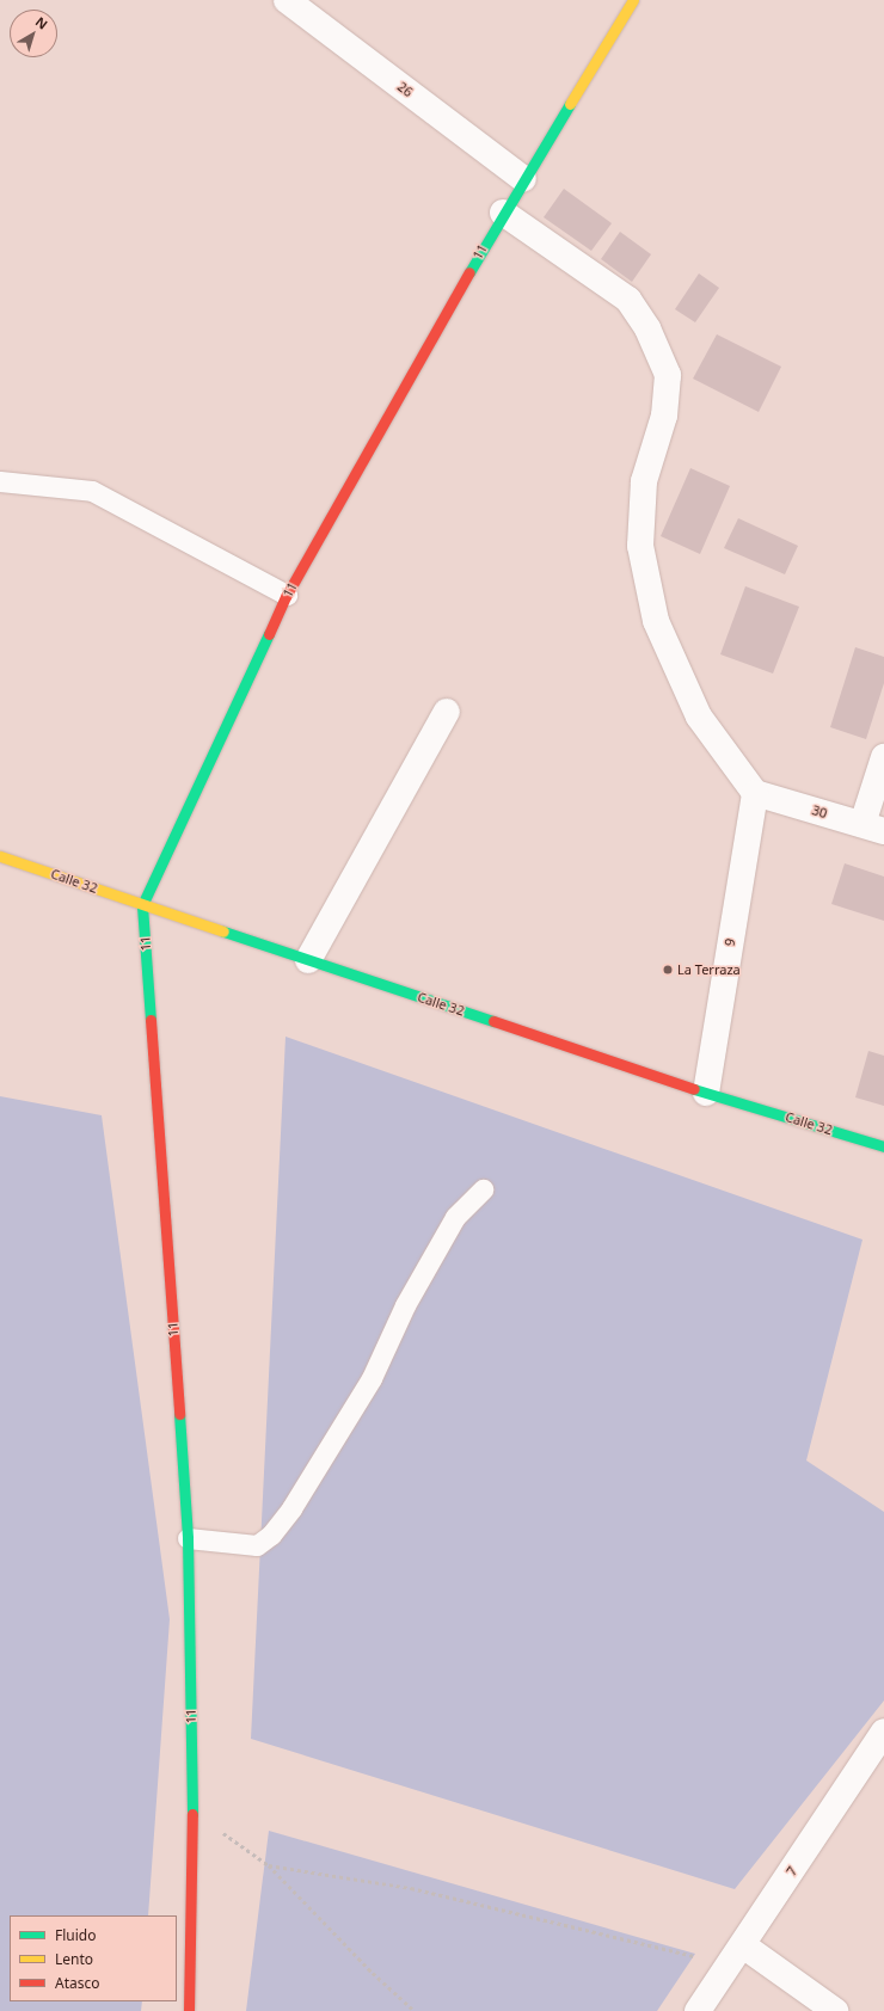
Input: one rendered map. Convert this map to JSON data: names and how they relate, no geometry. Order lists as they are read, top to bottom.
{
  "streets": {
    "street": [
      "26",
      "11",
      "30",
      "Calle 32",
      "9",
      "7"
    ]
  },
  "crossings": [
    ["26", "11"],
    ["11", "Calle 32"],
    ["30", "9"],
    ["Calle 32", "9"]
  ],
  "places": ["La Terraza"],
  "legend": ["Fluido", "Lento", "Atasco"],
  "north": "top right"
}
